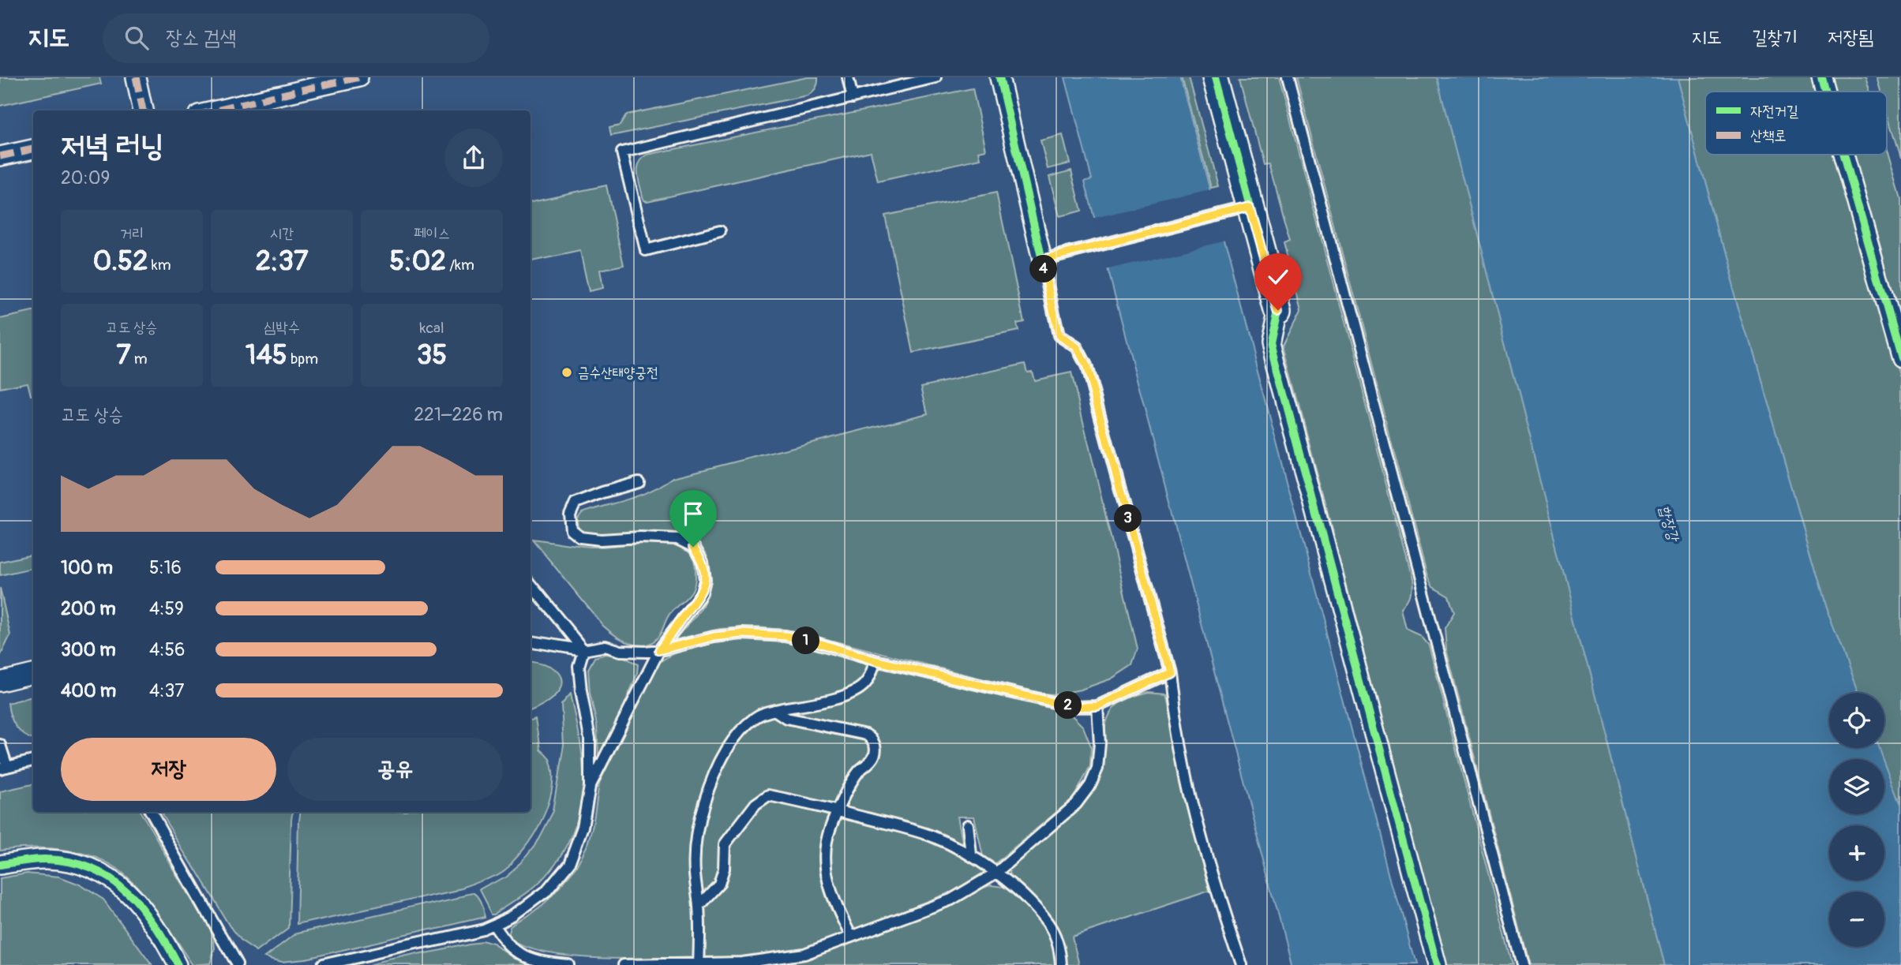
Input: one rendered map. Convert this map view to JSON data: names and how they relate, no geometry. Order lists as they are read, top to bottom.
{
  "water": ["합장강"],
  "places": ["금수산태양궁전"],
  "legend": ["자전거길", "산책로"],
  "page": {
    "header": "지도",
    "search": "장소 검색",
    "nav": ["지도", "길찾기", "저장됨"],
    "heading": ["저녁 러닝", "20:09"],
    "stats": [
      ["거리", "0.52 km"],
      ["시간", "2:37"],
      ["페이스", "5:02 /km"],
      ["고도 상승", "7 m"],
      ["심박수", "145 bpm"],
      ["kcal", "35"]
    ],
    "pins": [
      "4",
      "3",
      "1",
      "2"
    ],
    "chart": ["고도 상승", "221–226 m"],
    "list": [
      {
        "name": "100 m",
        "note": "5:16"
      },
      {
        "name": "200 m",
        "note": "4:59"
      },
      {
        "name": "300 m",
        "note": "4:56"
      },
      {
        "name": "400 m",
        "note": "4:37"
      }
    ],
    "map_buttons": ["+", "−"],
    "buttons": ["저장", "공유"]
  }
}
